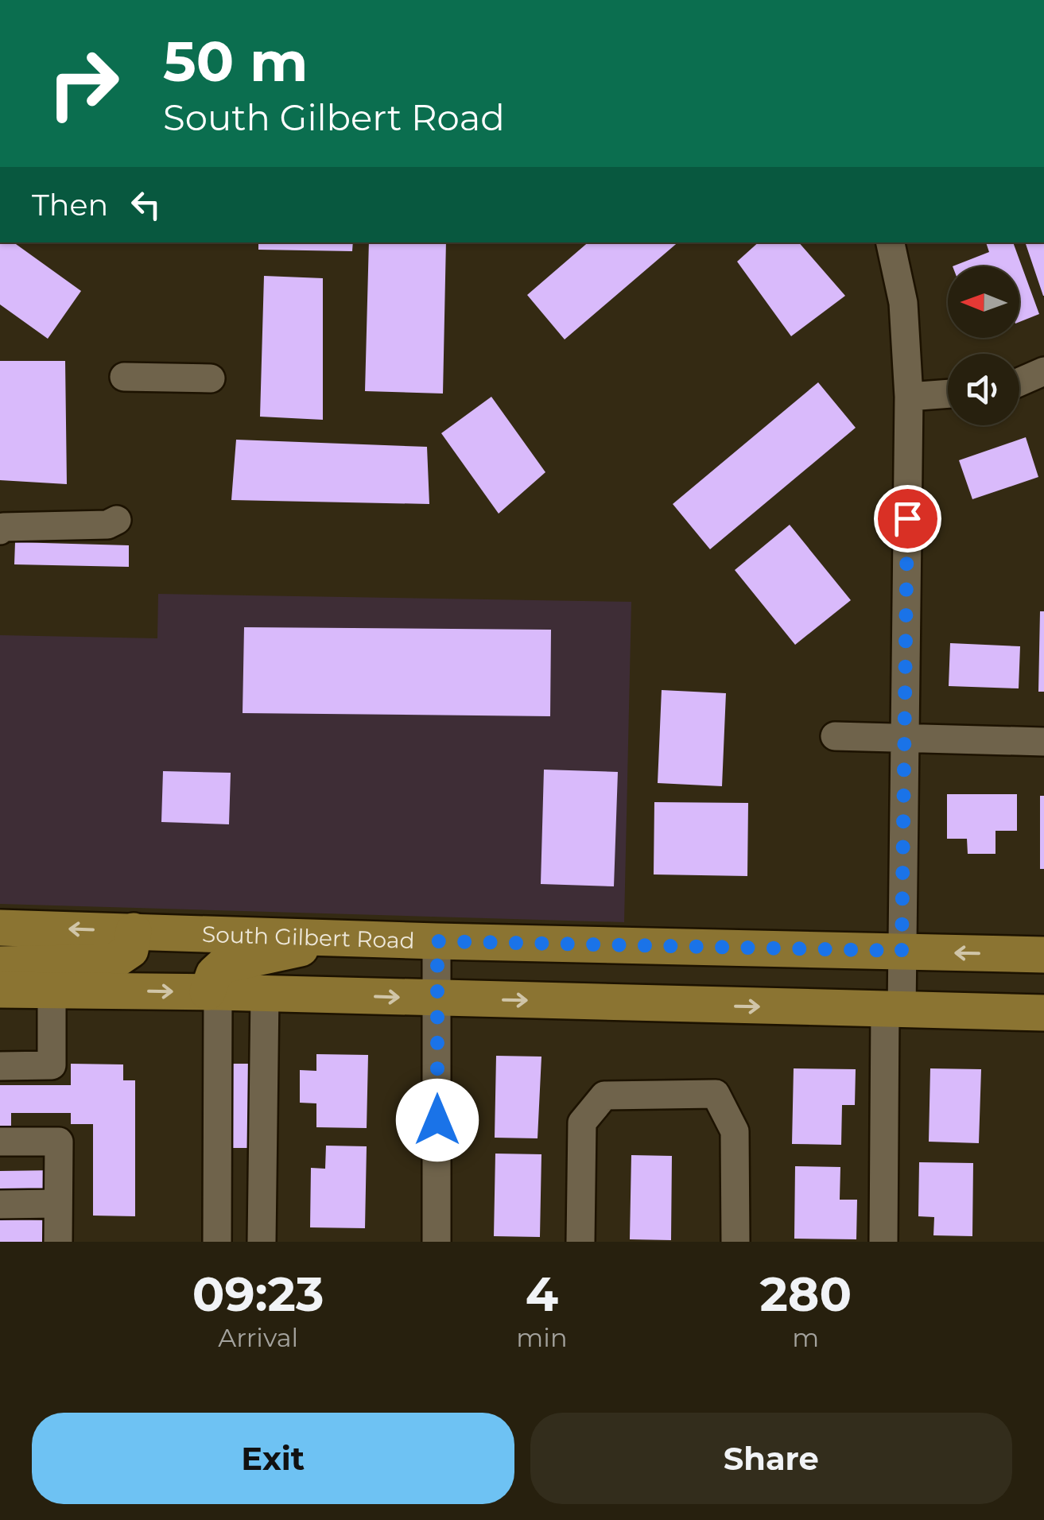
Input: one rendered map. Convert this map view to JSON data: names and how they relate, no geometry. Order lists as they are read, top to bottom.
{
  "streets": {
    "main road": ["South Gilbert Road"]
  },
  "north": "left",
  "page": {
    "turn": ["50 m", "South Gilbert Road"],
    "then": "Then",
    "eta": [
      "09:23",
      "Arrival",
      "4",
      "min",
      "280",
      "m"
    ],
    "buttons": ["Exit", "Share"]
  }
}
